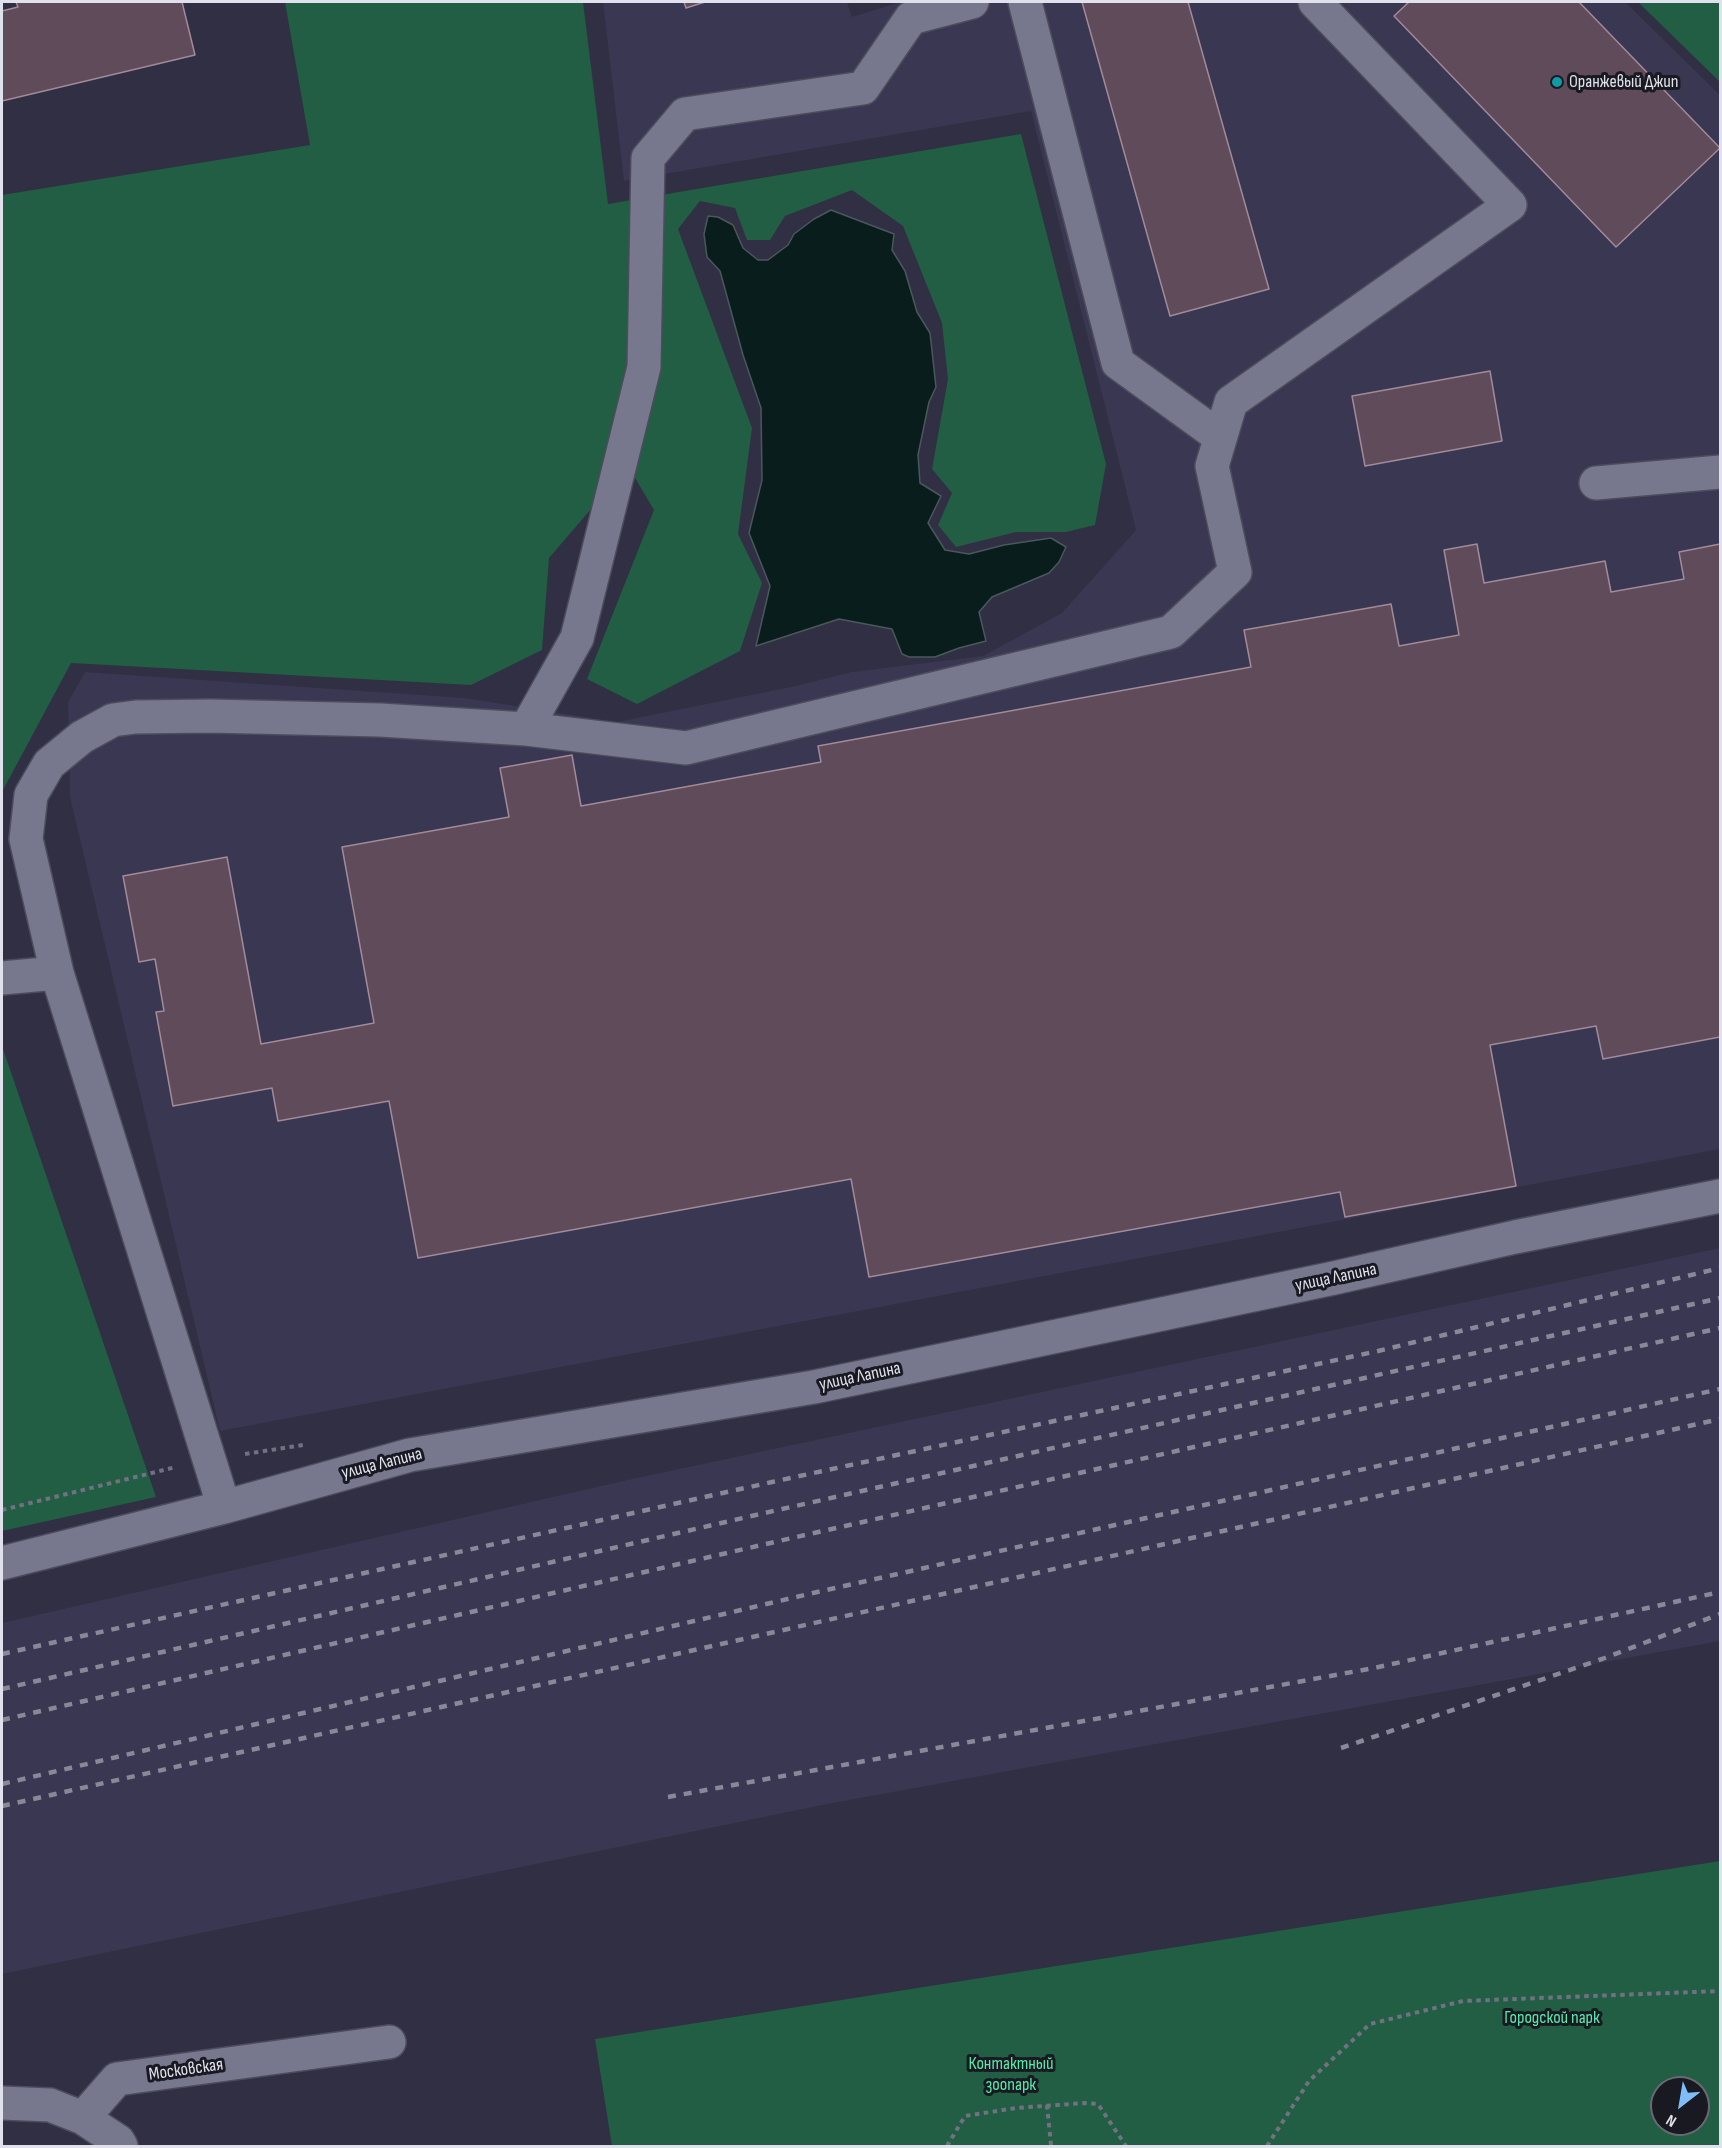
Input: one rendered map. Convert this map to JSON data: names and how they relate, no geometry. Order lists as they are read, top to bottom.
{
  "streets": {
    "street": ["улица Лапина", "Московская"]
  },
  "parks": ["Городской парк", "Контактный зоопарк"],
  "places": ["Оранжевый Джип"],
  "north": "bottom left"
}
